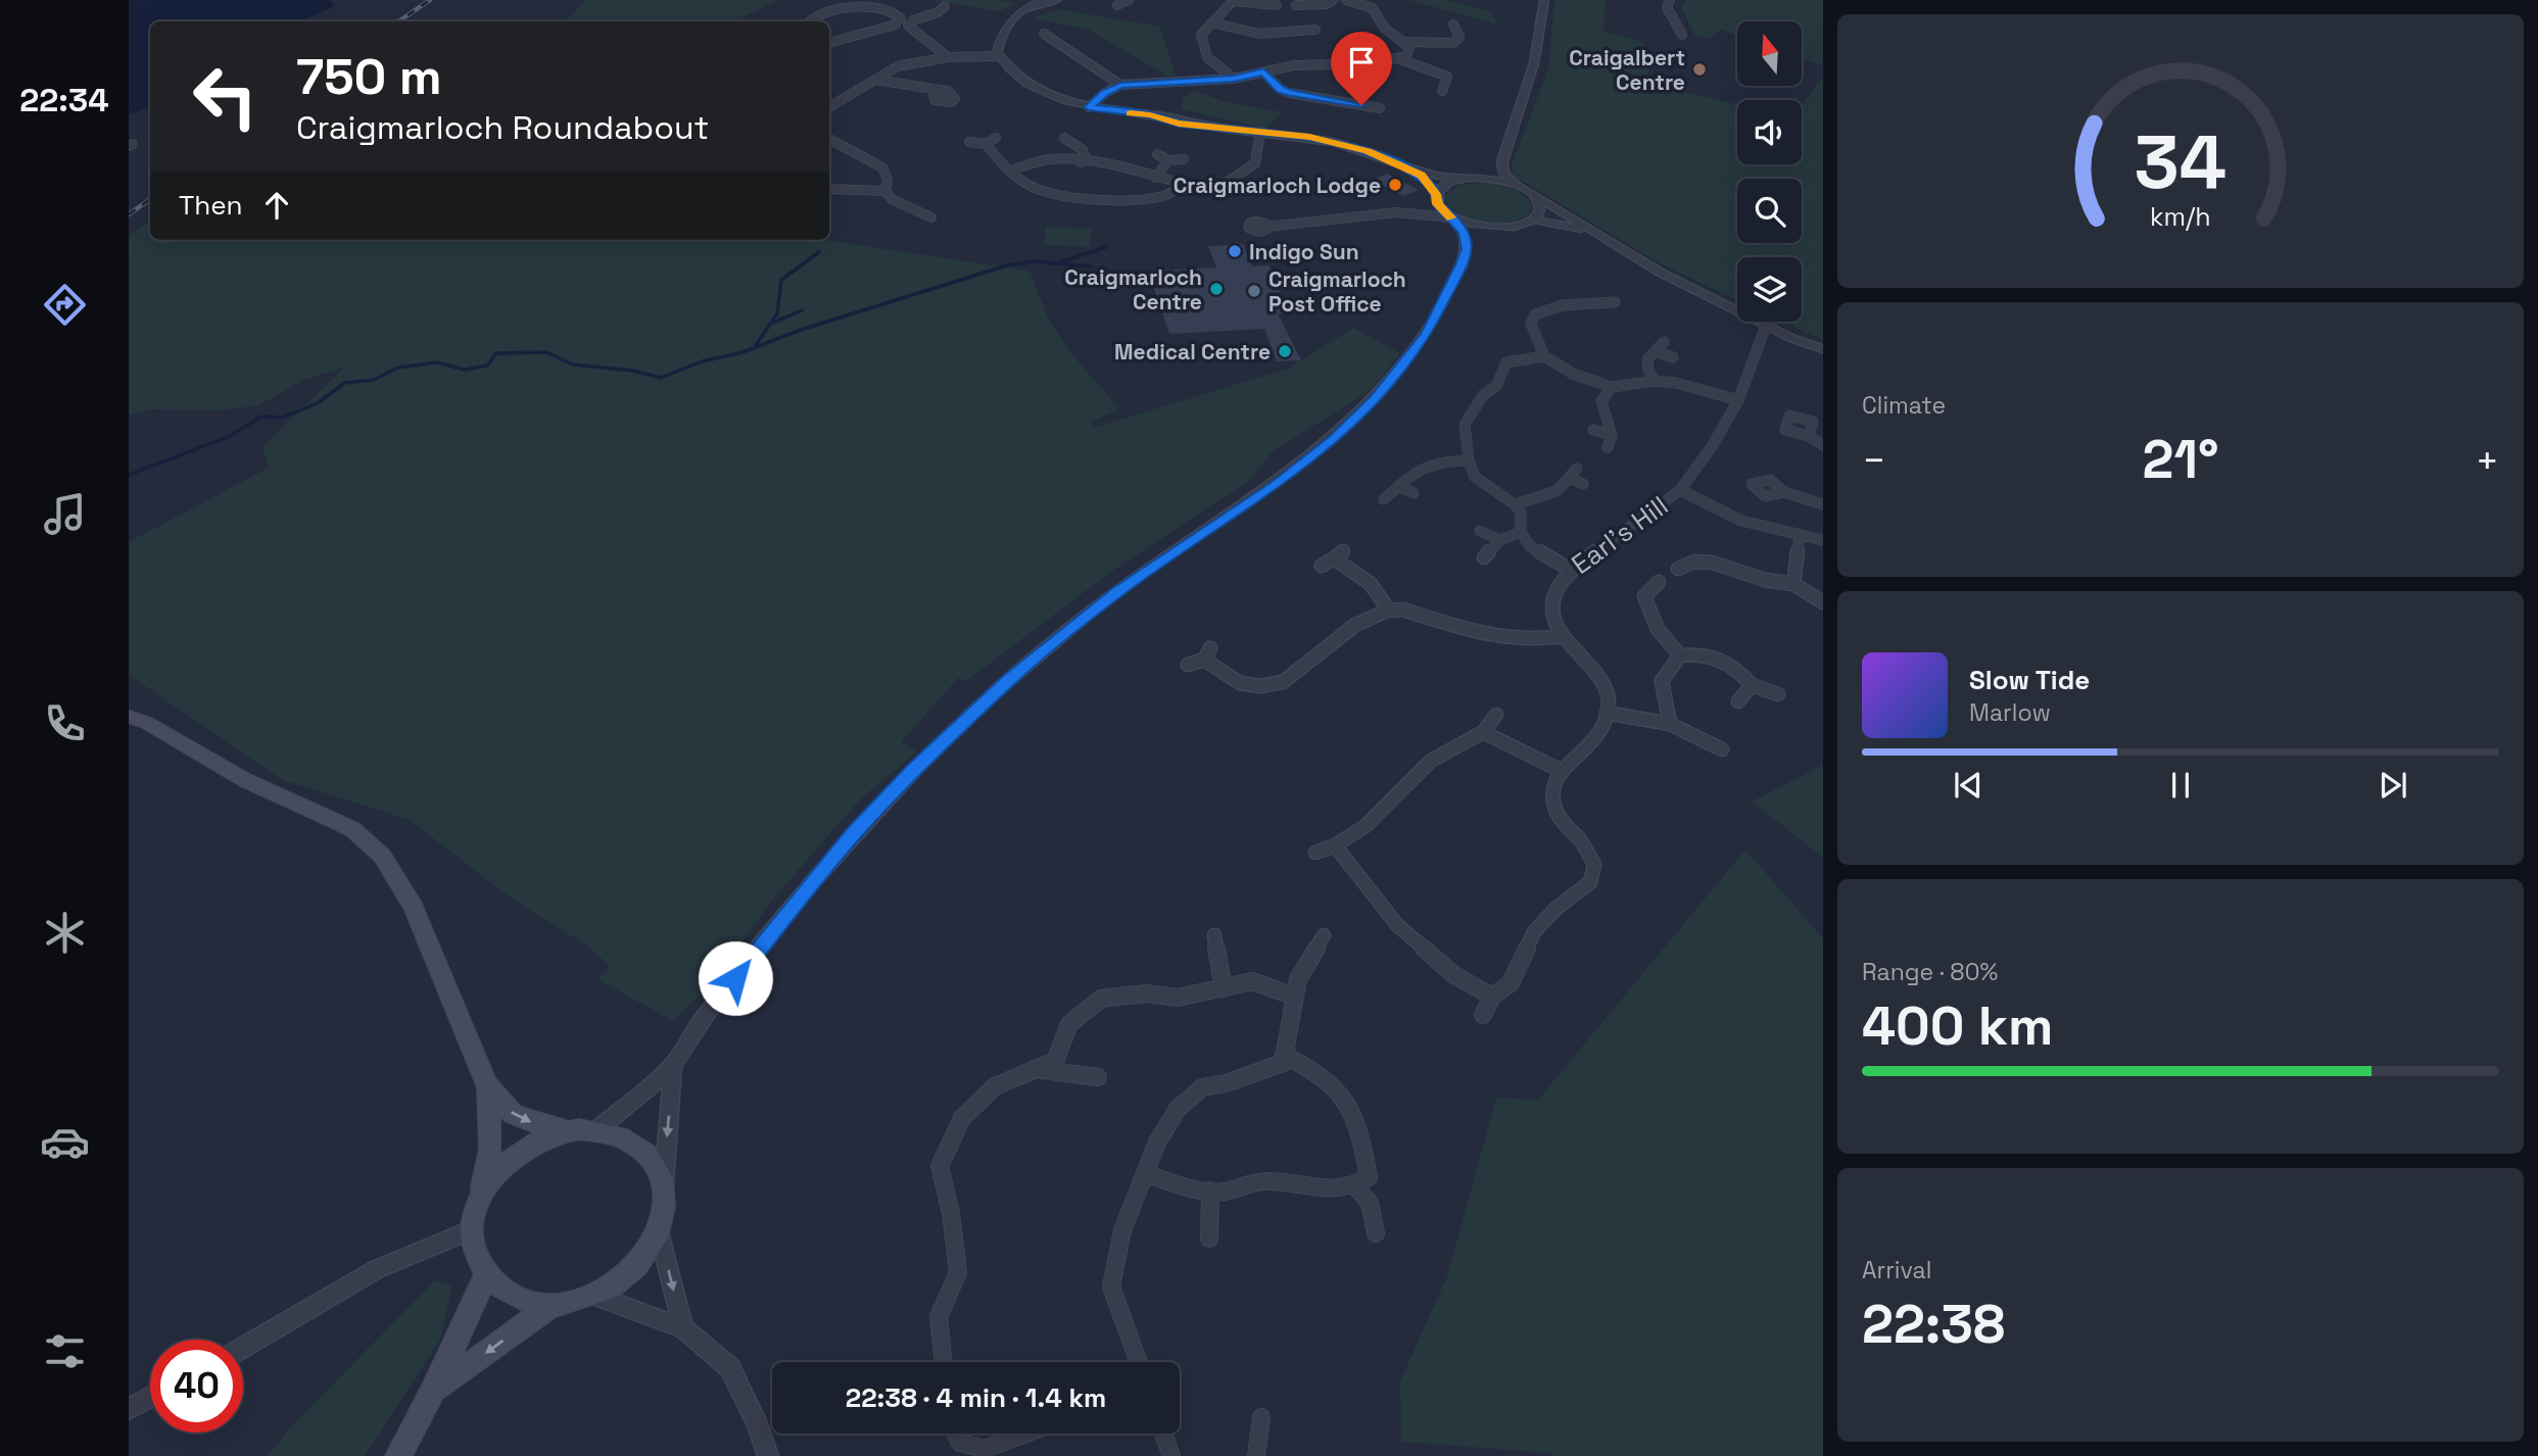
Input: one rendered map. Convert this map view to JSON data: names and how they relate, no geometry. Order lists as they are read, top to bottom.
{
  "streets": {
    "street": ["Earl's Hill"]
  },
  "places": [
    "Craigalbert Centre",
    "Craigmarloch Lodge",
    "Indigo Sun",
    "Craigmarloch Centre",
    "Craigmarloch Post Office",
    "Medical Centre"
  ],
  "north": "top",
  "page": {
    "tabs": "22:34",
    "turn": ["750 m", "Craigmarloch Roundabout"],
    "then": "Then",
    "tile": [
      "Climate",
      ["Range · 80%", "400 km"],
      ["Arrival", "22:38"]
    ],
    "heat": ["−", "21°", "+"],
    "song": ["Slow Tide", "Marlow"],
    "limit": "40",
    "trip": "22:38 · 4 min · 1.4 km",
    "gauge": ["34", "km/h"]
  }
}
